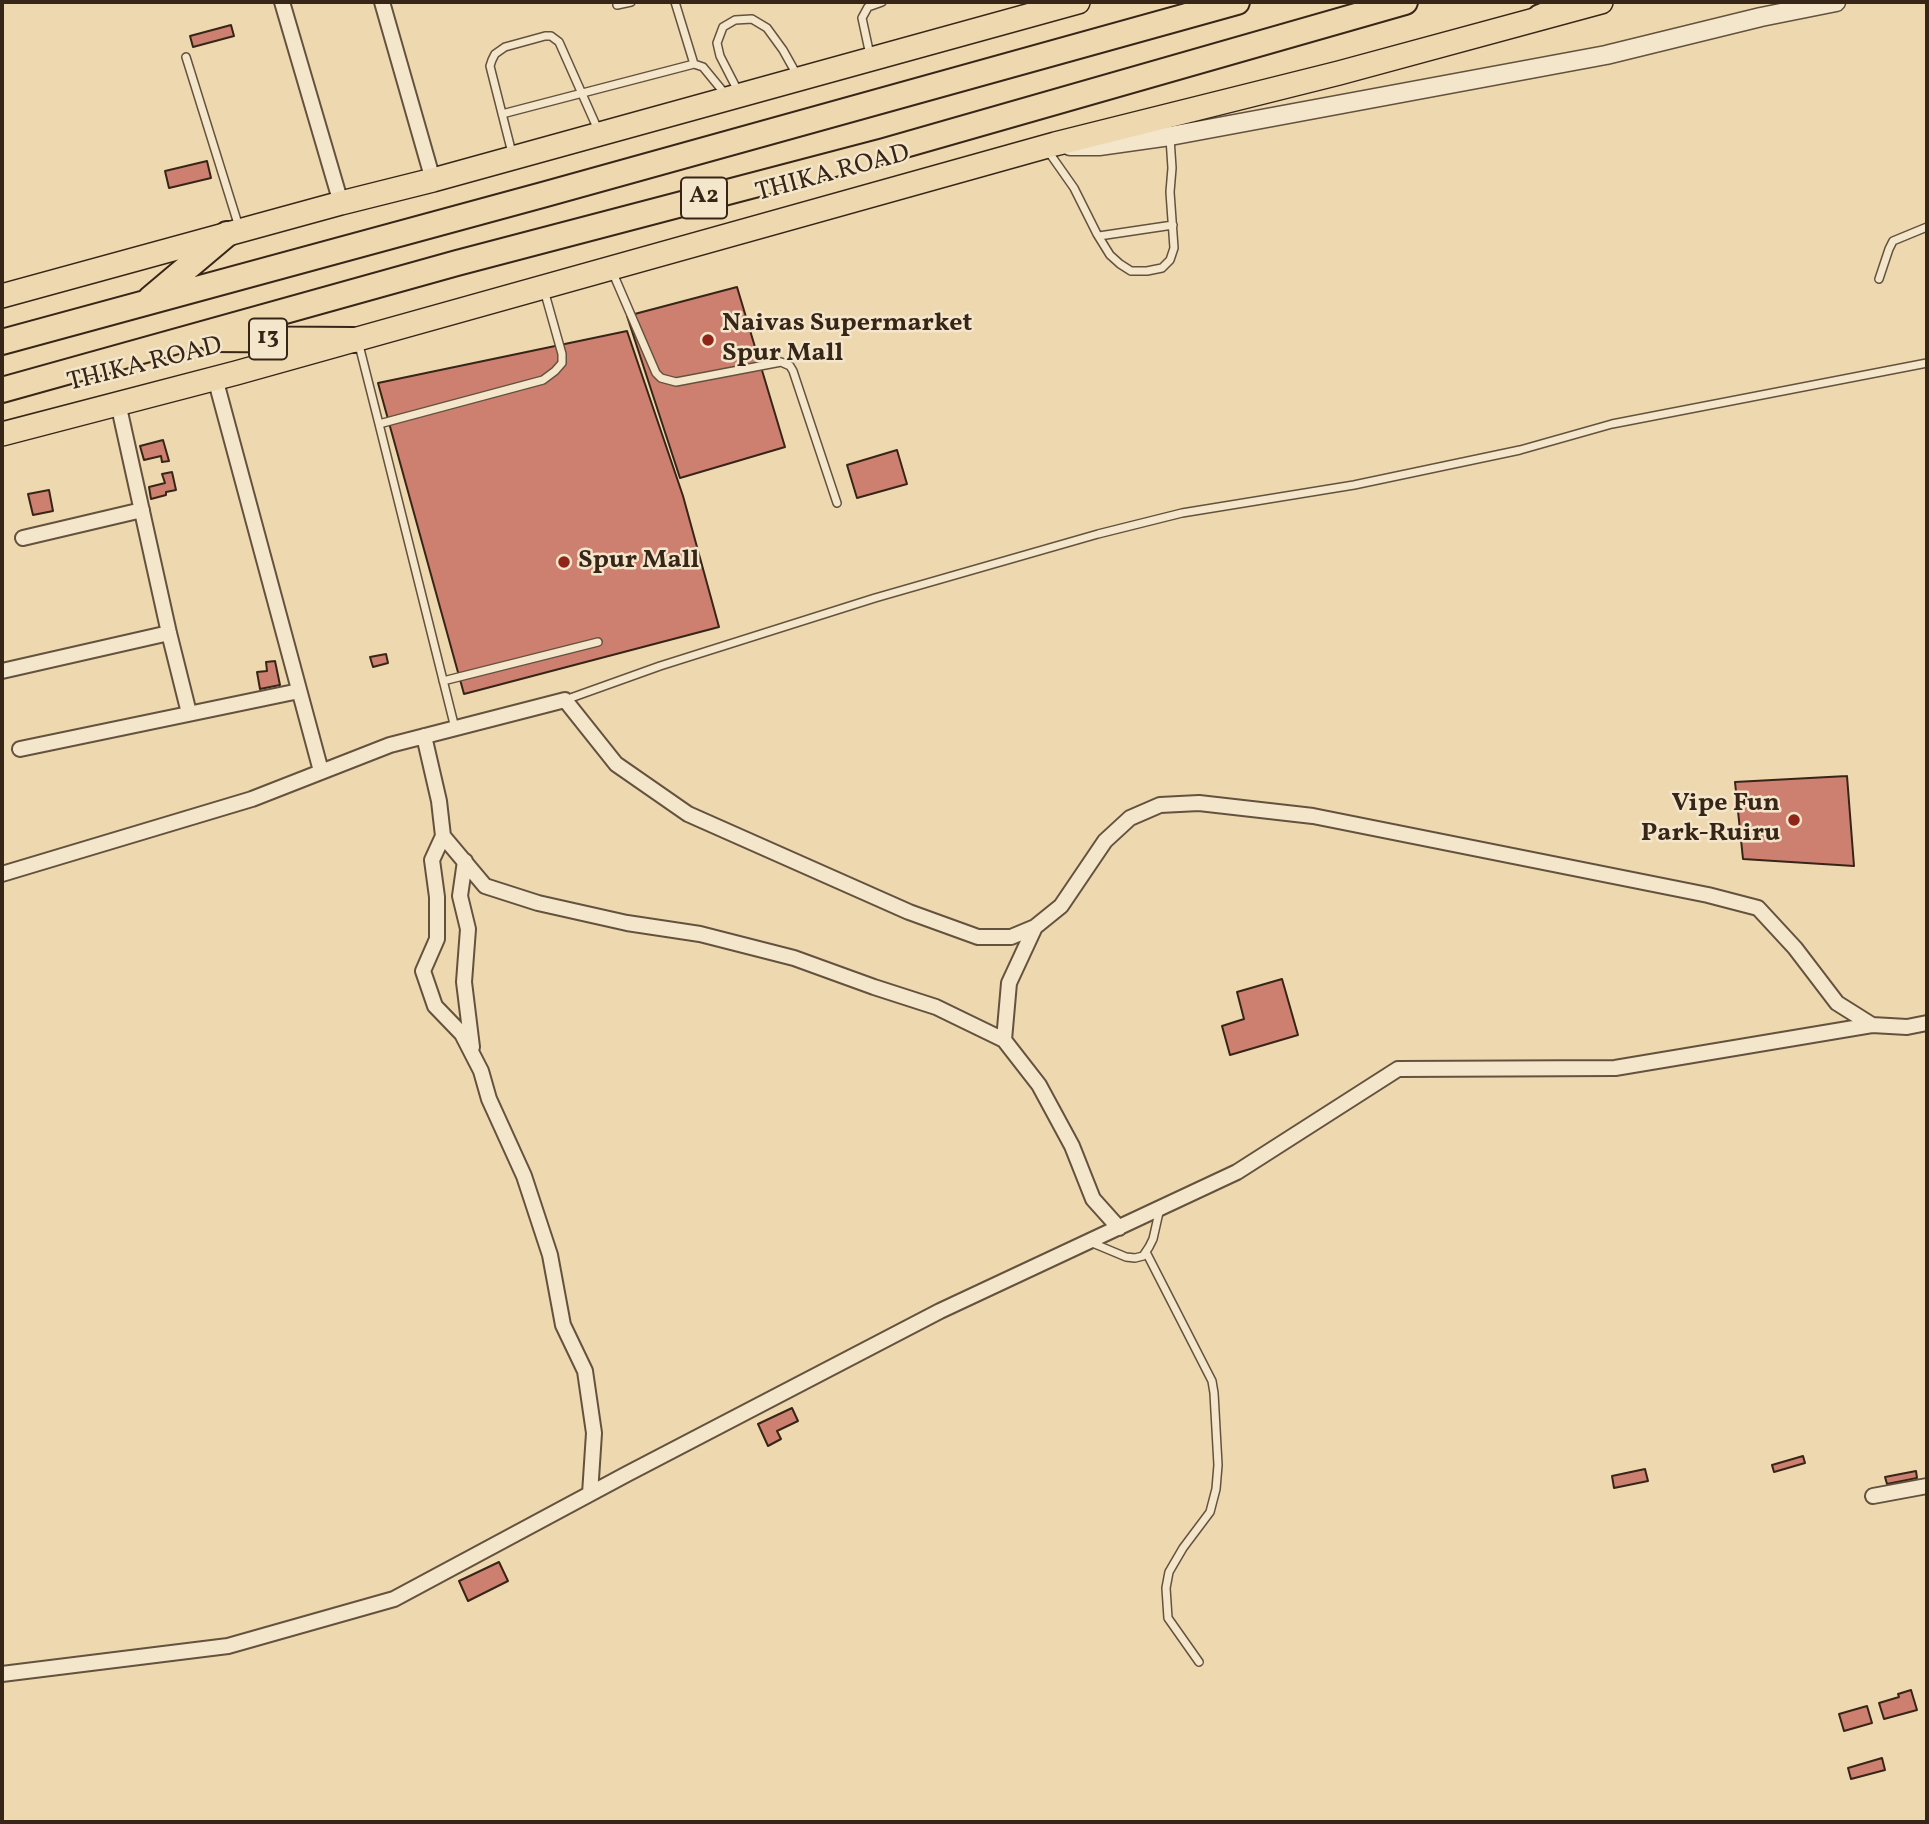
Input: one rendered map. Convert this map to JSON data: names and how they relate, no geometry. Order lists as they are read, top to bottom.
{
  "streets": {
    "highway": ["THIKA ROAD", "A2", "13"]
  },
  "crossings": [
    ["THIKA ROAD", "13"]
  ],
  "places": ["Naivas Supermarket Spur Mall", "Spur Mall", "Vipe Fun Park-Ruiru"]
}
